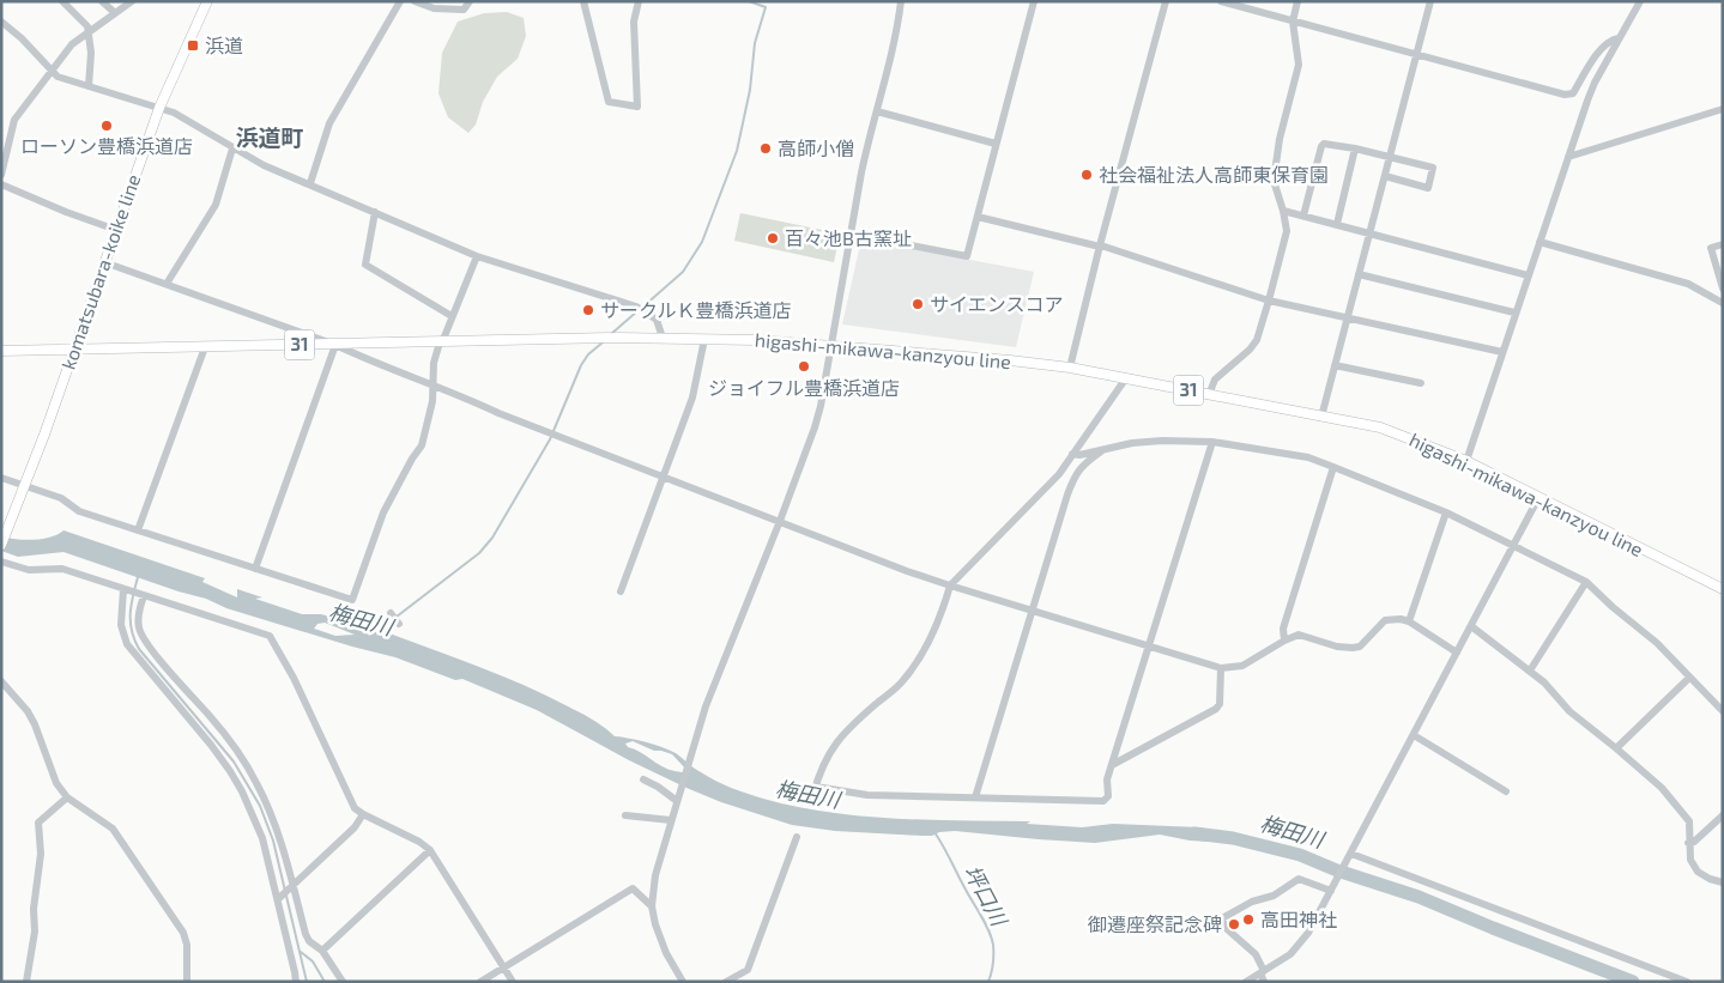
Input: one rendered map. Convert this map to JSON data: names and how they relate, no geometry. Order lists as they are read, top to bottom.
{
  "streets": {
    "main road": ["komatsubara-koike line", "31", "higashi-mikawa-kanzyou line"]
  },
  "crossings": [
    ["komatsubara-koike line", "higashi-mikawa-kanzyou line"]
  ],
  "districts": ["浜道町"],
  "water": ["梅田川", "坪口川"],
  "places": {
    "transit": ["浜道"],
    "other": [
      "ローソン豊橋浜道店",
      "高師小僧",
      "社会福祉法人高師東保育園",
      "百々池B古窯址",
      "サイエンスコア",
      "サークルＫ豊橋浜道店",
      "ジョイフル豊橋浜道店",
      "高田神社",
      "御遷座祭記念碑"
    ]
  }
}
